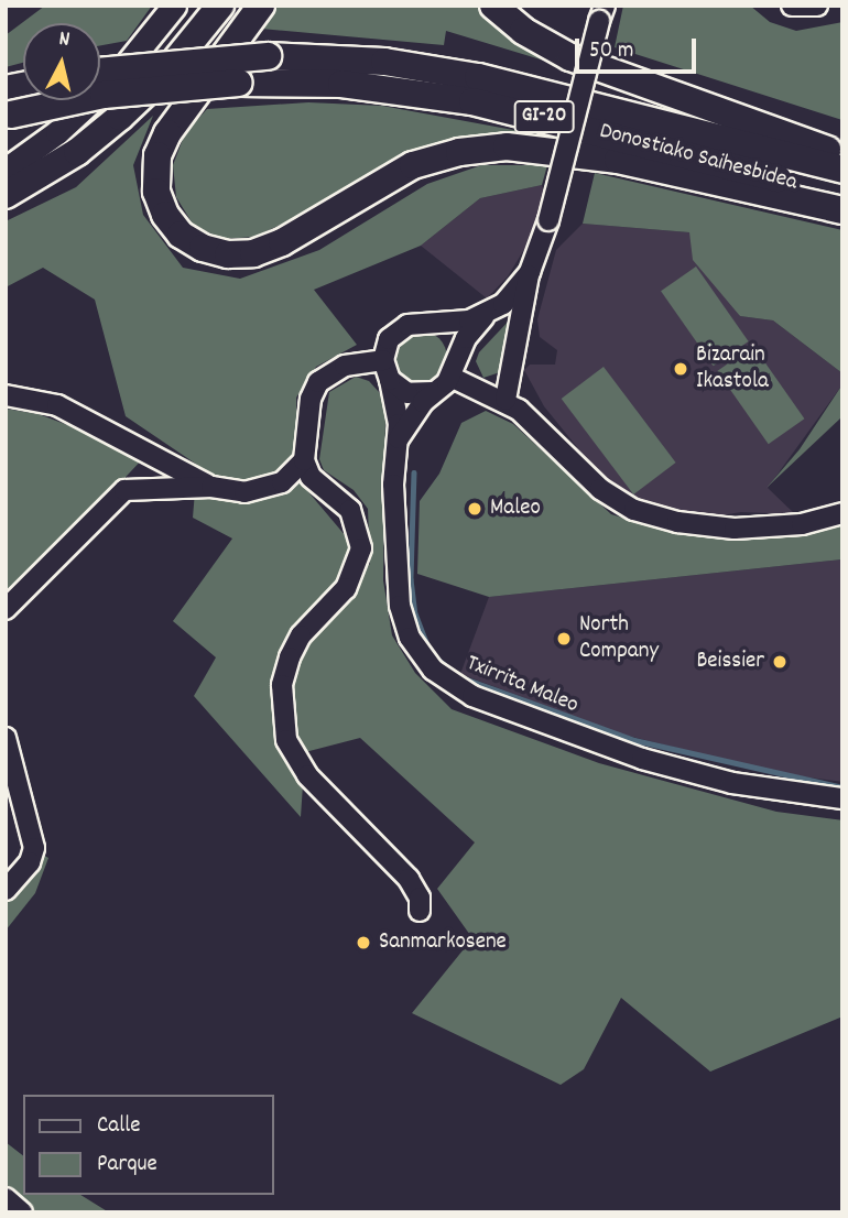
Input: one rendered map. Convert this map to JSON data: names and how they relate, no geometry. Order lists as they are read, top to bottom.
{
  "streets": {
    "highway": ["GI-20", "Donostiako Saihesbidea"],
    "street": ["Txirrita Maleo"]
  },
  "places": [
    "Bizarain Ikastola",
    "Maleo",
    "North Company",
    "Beissier",
    "Sanmarkosene"
  ],
  "legend": ["Calle", "Parque"],
  "scale_bar": "50 m",
  "north": "top"
}
